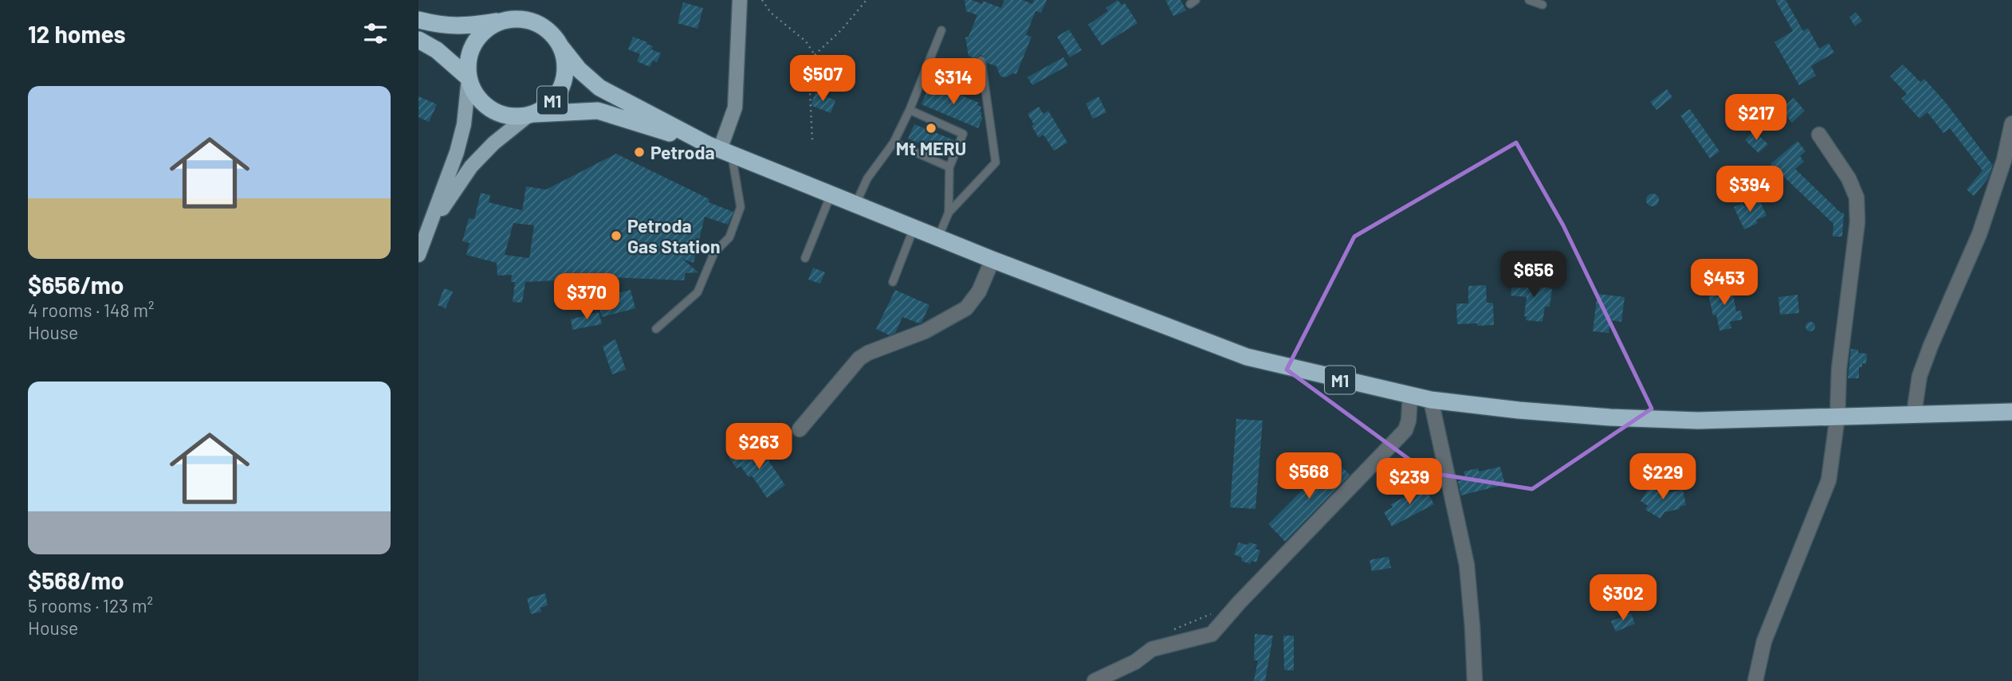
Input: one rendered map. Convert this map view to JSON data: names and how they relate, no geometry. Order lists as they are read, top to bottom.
{
  "streets": {
    "highway": ["M1"]
  },
  "places": ["Mt MERU", "Petroda", "Petroda Gas Station"],
  "page": {
    "heading": "12 homes",
    "price": [
      "$507",
      "$314",
      "$217",
      "$394",
      "$656",
      "$453",
      "$370",
      "$263",
      "$568",
      "$229",
      "$239",
      "$302"
    ],
    "list": [
      {
        "name": "$656/mo",
        "note": "4 rooms · 148 m² · House"
      },
      {
        "name": "$568/mo",
        "note": "5 rooms · 123 m² · House"
      }
    ]
  }
}
